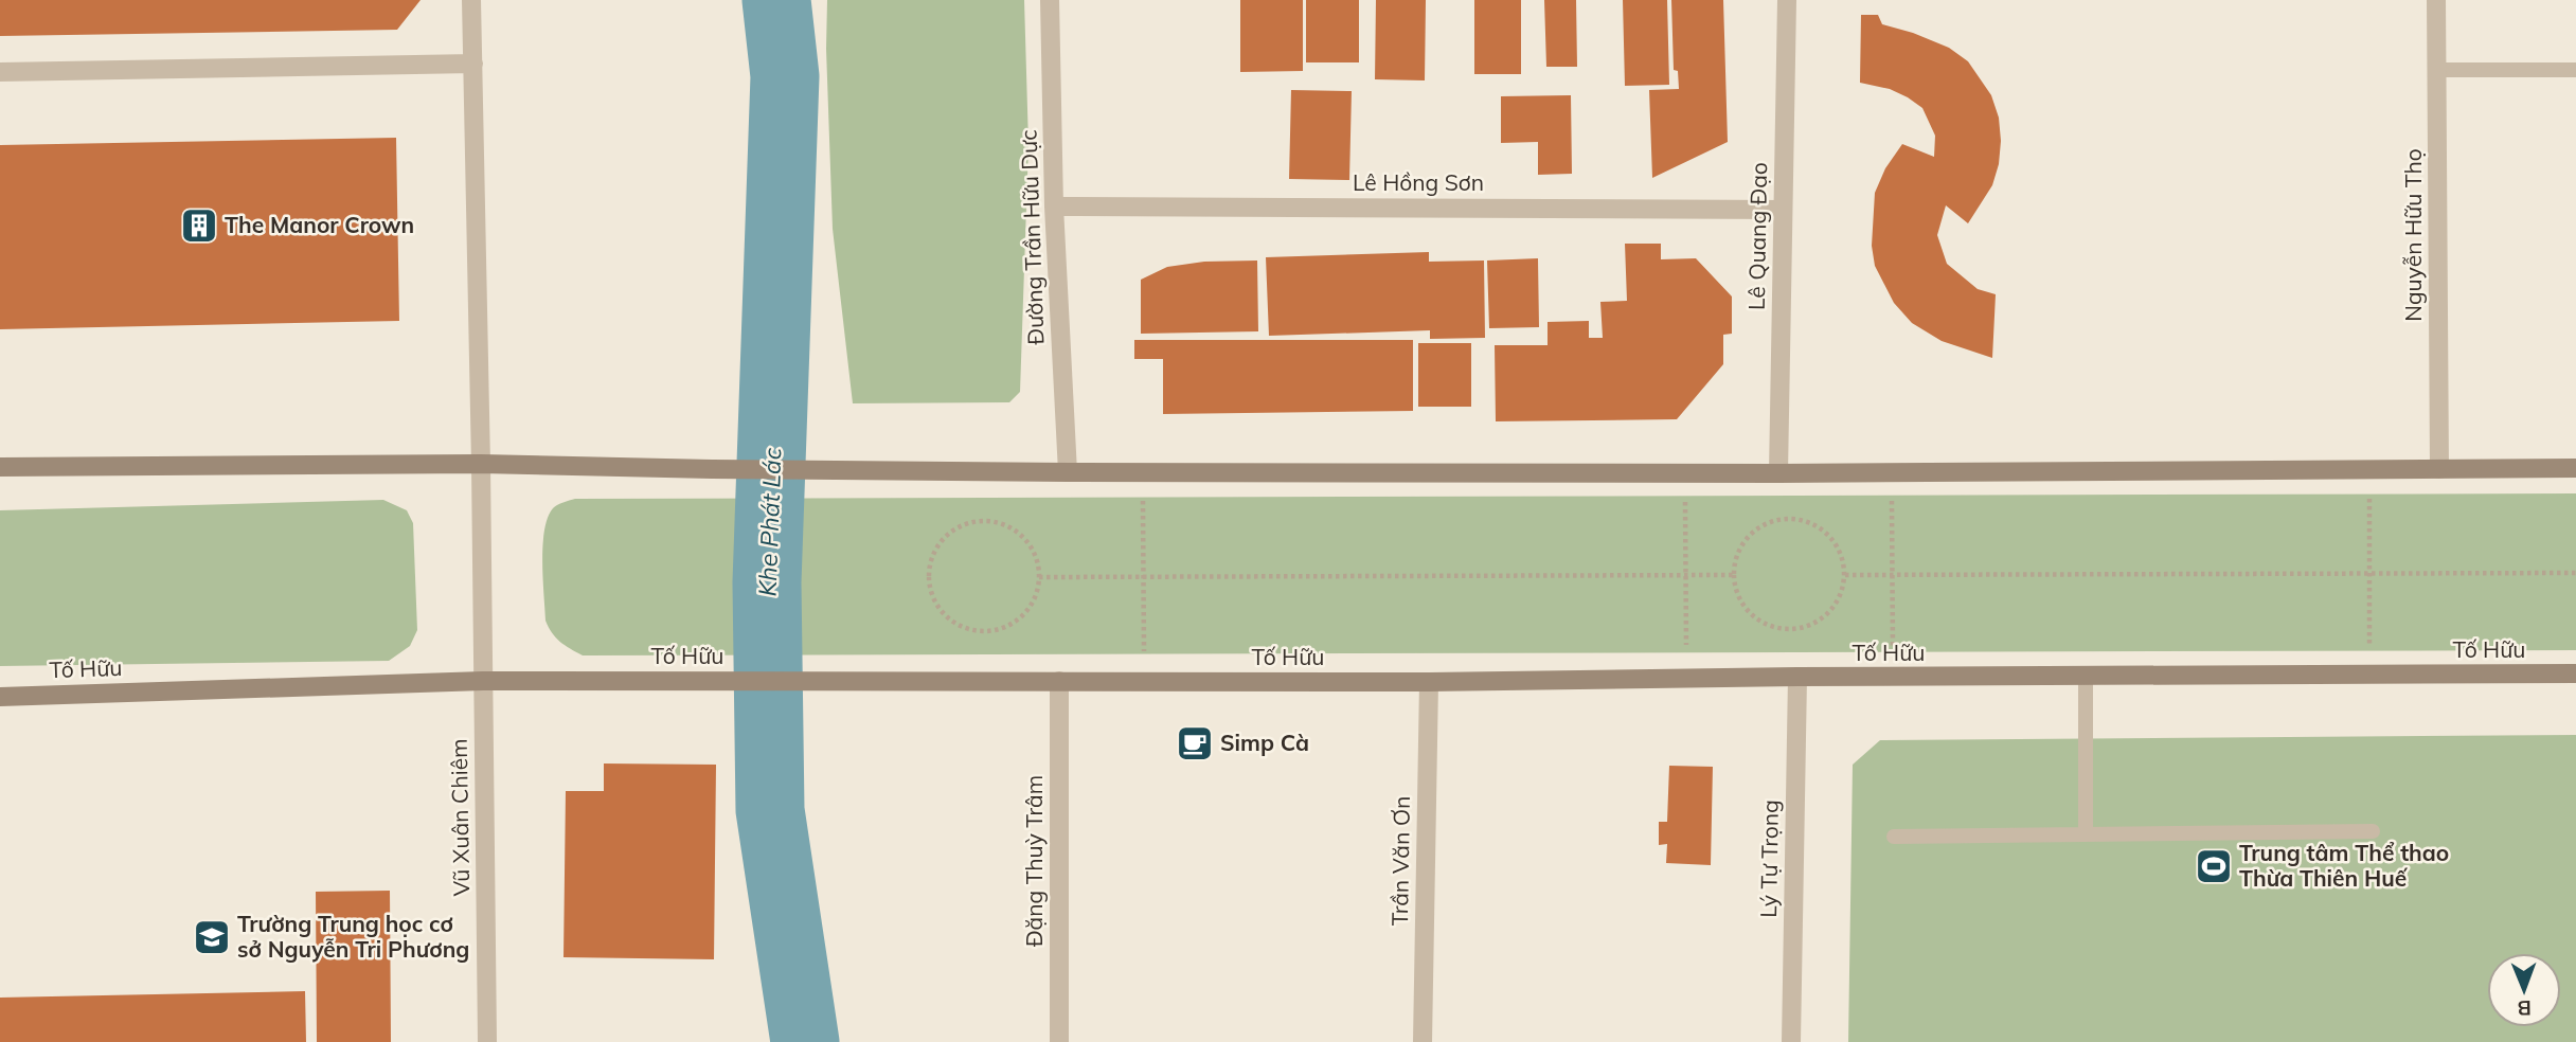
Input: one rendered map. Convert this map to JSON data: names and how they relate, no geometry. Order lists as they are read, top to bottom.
{
  "streets": {
    "main road": ["Tố Hữu"],
    "street": [
      "Lê Hồng Sơn",
      "Nguyễn Hữu Thọ",
      "Lê Quang Đạo",
      "Đường Trần Hữu Dực",
      "Vũ Xuân Chiêm",
      "Lý Tự Trọng",
      "Đặng Thuỳ Trâm",
      "Trần Văn Ơn"
    ]
  },
  "crossings": [
    ["Lê Hồng Sơn", "Lê Quang Đạo"],
    ["Lê Hồng Sơn", "Đường Trần Hữu Dực"],
    ["Tố Hữu", "Vũ Xuân Chiêm"],
    ["Tố Hữu", "Lý Tự Trọng"],
    ["Tố Hữu", "Đặng Thuỳ Trâm"],
    ["Tố Hữu", "Trần Văn Ơn"]
  ],
  "water": ["Khe Phát Lác"],
  "places": {
    "building": ["The Manor Crown"],
    "cafe": ["Simp Cà"],
    "sports": ["Trung tâm Thể thao Thừa Thiên Huế"],
    "school or university": ["Trường Trung học cơ sở Nguyễn Tri Phương"]
  },
  "north": "bottom"
}
